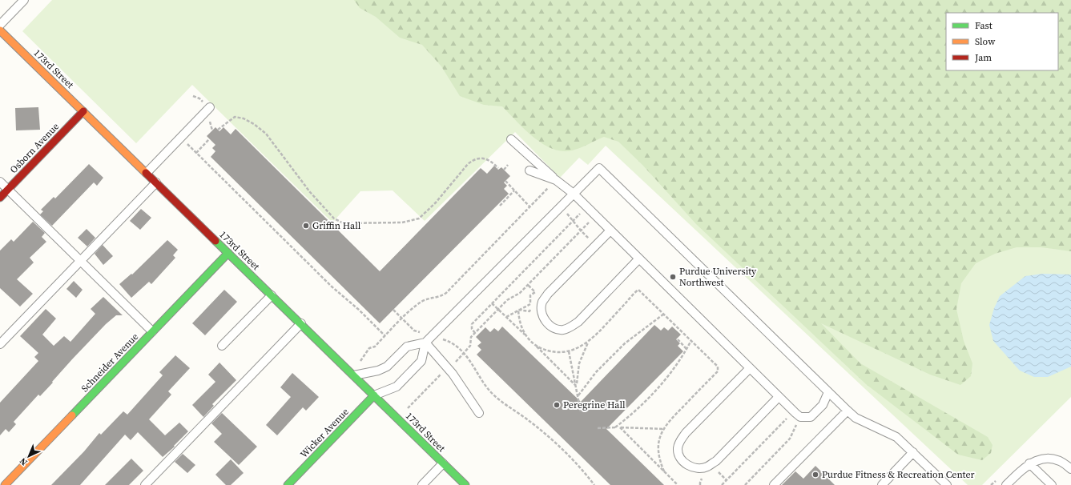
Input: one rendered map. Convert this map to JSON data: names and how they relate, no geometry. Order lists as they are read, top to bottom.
{
  "streets": {
    "street": [
      "173rd Street",
      "Osborn Avenue",
      "Schneider Avenue",
      "Wicker Avenue"
    ]
  },
  "crossings": [
    ["173rd Street", "Osborn Avenue"],
    ["173rd Street", "Schneider Avenue"],
    ["173rd Street", "Wicker Avenue"]
  ],
  "places": [
    "Griffin Hall",
    "Purdue University Northwest",
    "Peregrine Hall",
    "Purdue Fitness & Recreation Center"
  ],
  "legend": ["Fast", "Slow", "Jam"],
  "north": "bottom left"
}
